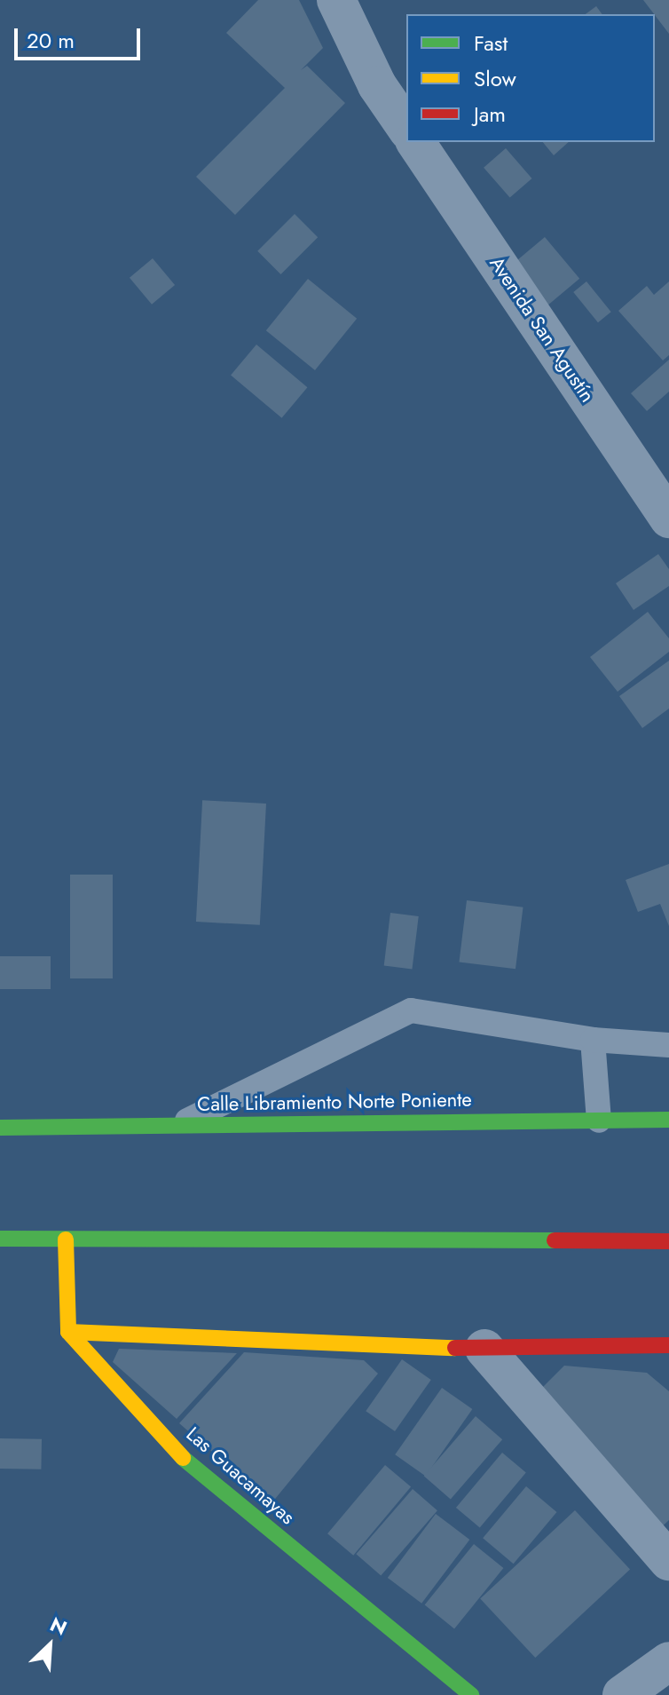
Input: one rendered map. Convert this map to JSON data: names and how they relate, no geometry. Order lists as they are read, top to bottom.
{
  "streets": {
    "main road": ["Calle Libramiento Norte Poniente", "Las Guacamayas"],
    "street": ["Avenida San Agustín"]
  },
  "legend": ["Fast", "Slow", "Jam"],
  "scale_bar": "20 m",
  "north": "top right"
}
